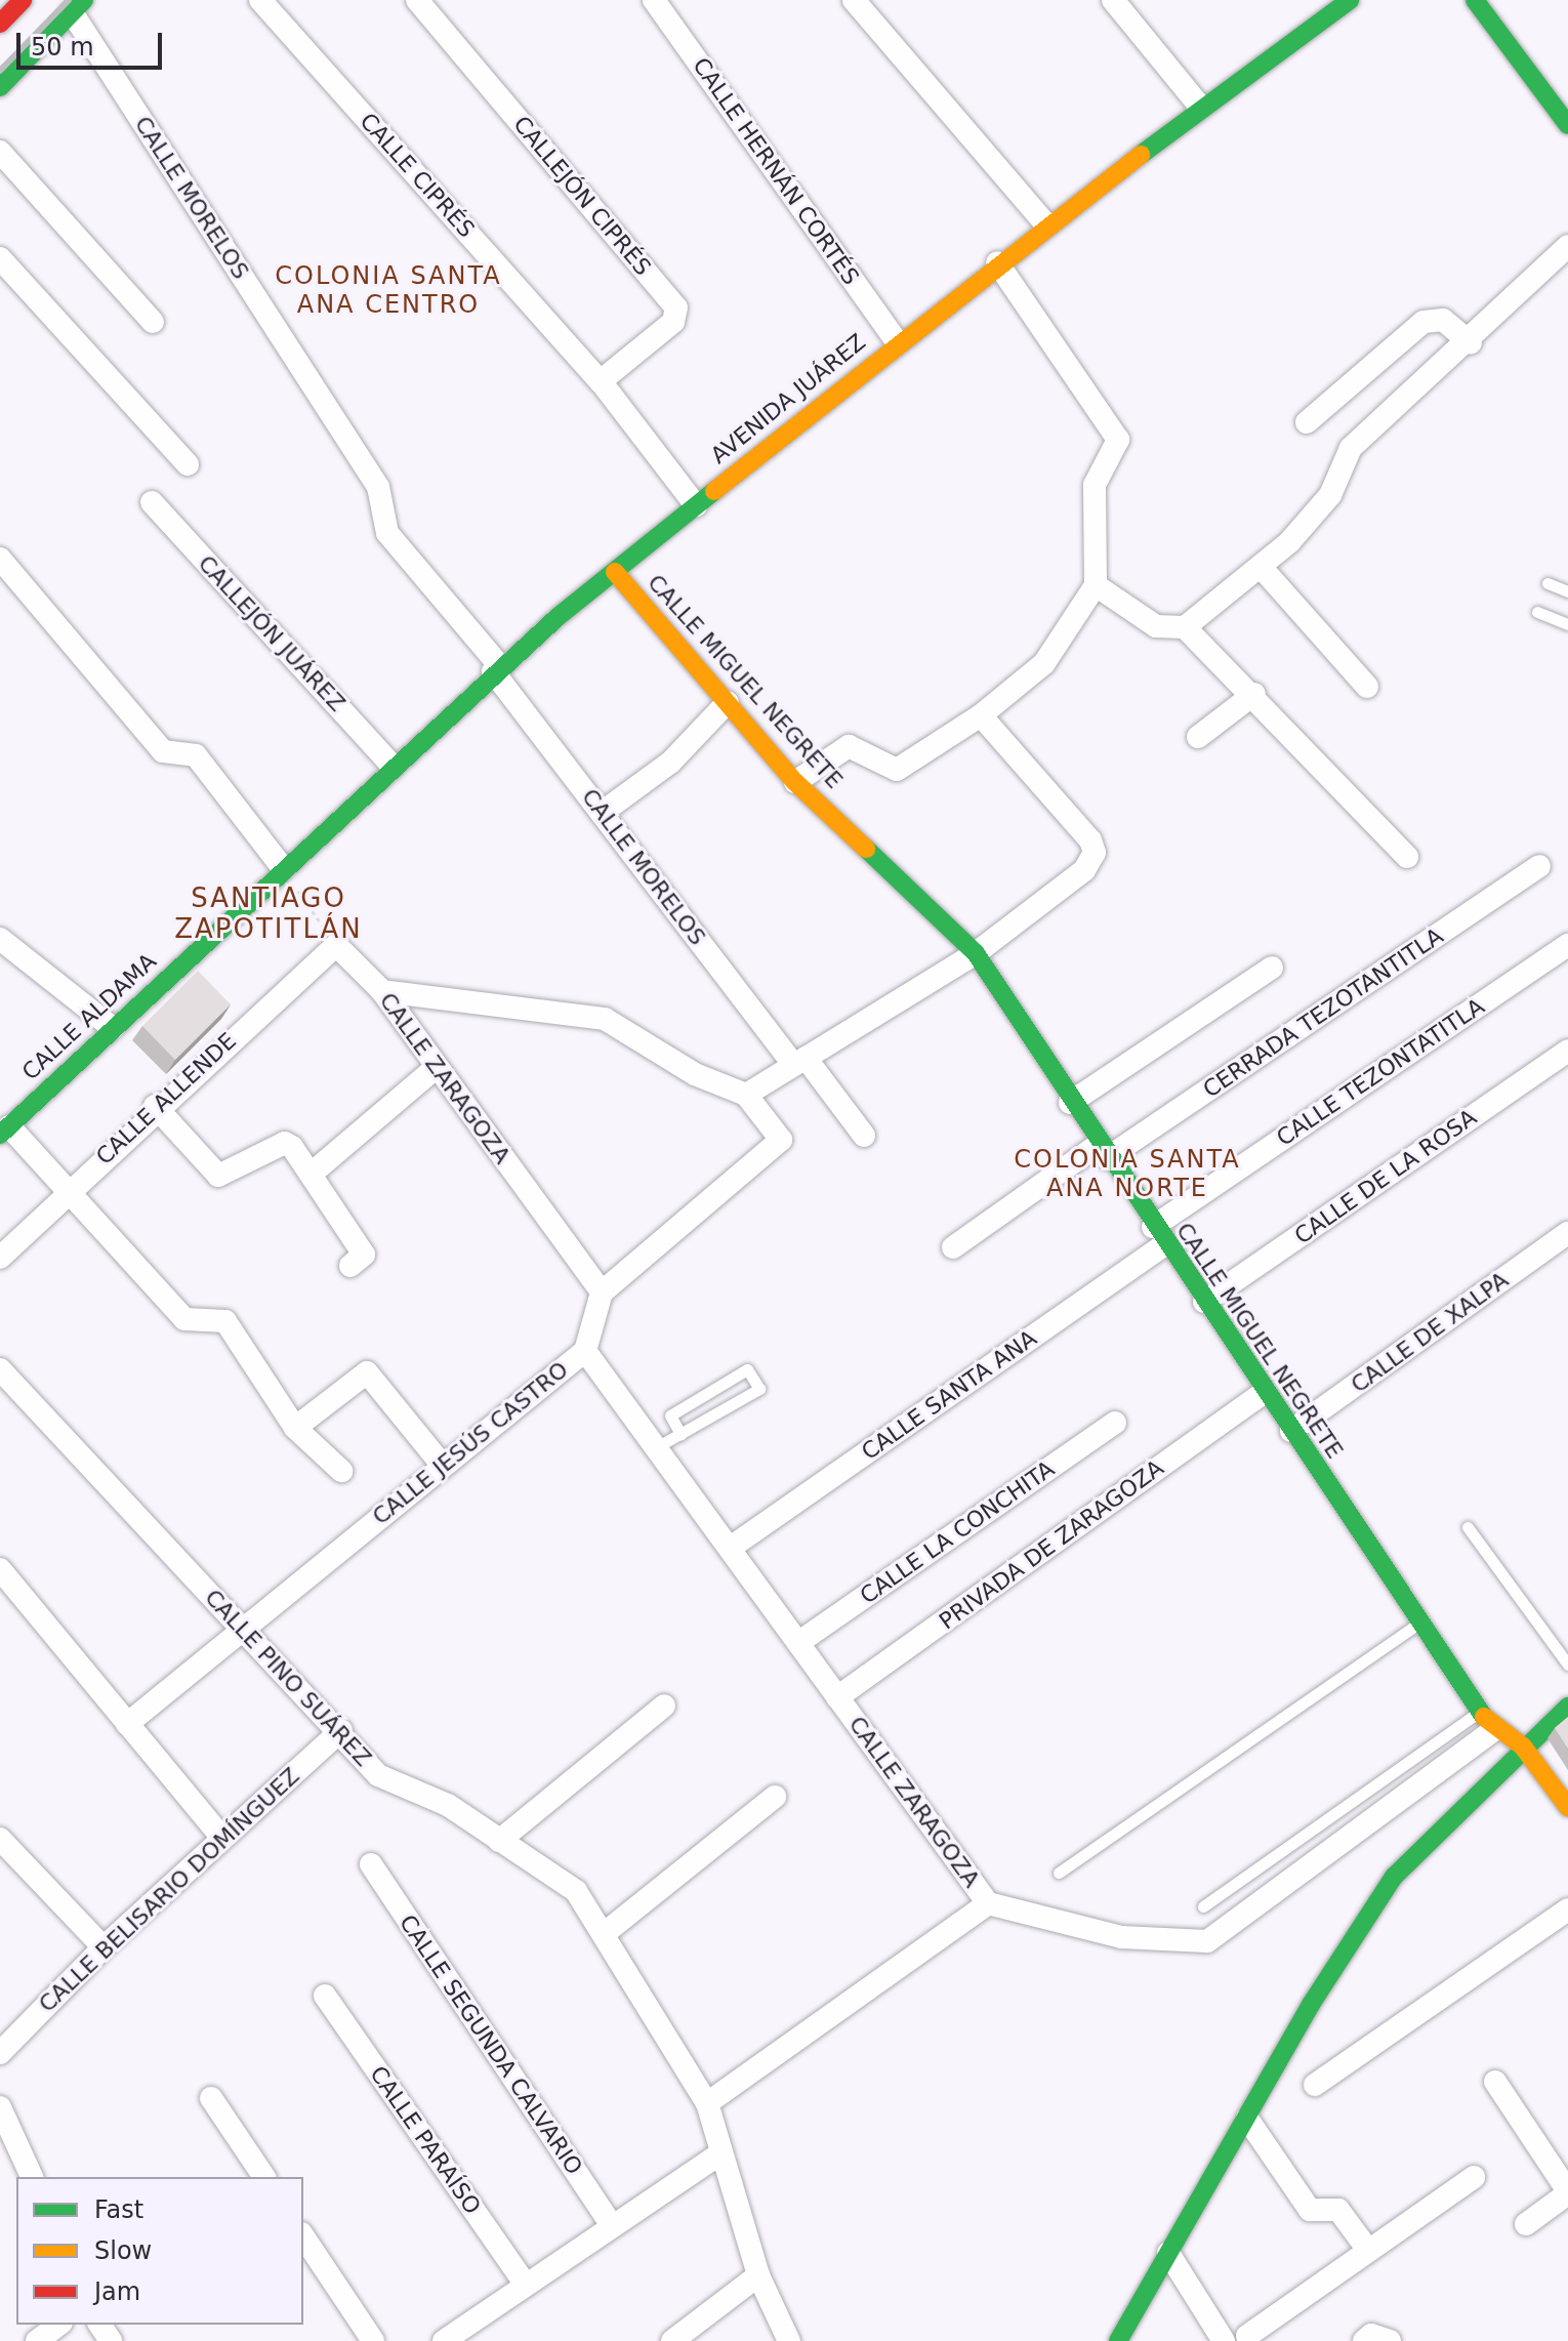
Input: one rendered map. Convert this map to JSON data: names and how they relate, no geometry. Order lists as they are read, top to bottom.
{
  "streets": {
    "street": [
      "CALLE HERNÁN CORTÉS",
      "CALLE CIPRÉS",
      "CALLEJÓN CIPRÉS",
      "CALLE MORELOS",
      "AVENIDA JUÁREZ",
      "CALLEJÓN JUÁREZ",
      "CALLE MIGUEL NEGRETE",
      "CERRADA TEZOTANTITLA",
      "CALLE ALDAMA",
      "CALLE TEZONTATITLA",
      "CALLE ZARAGOZA",
      "CALLE ALLENDE",
      "CALLE DE LA ROSA",
      "CALLE DE XALPA",
      "CALLE SANTA ANA",
      "CALLE JESÚS CASTRO",
      "CALLE LA CONCHITA",
      "PRIVADA DE ZARAGOZA",
      "CALLE PINO SUÁREZ",
      "CALLE BELISARIO DOMÍNGUEZ",
      "CALLE SEGUNDA CALVARIO",
      "CALLE PARAÍSO"
    ]
  },
  "crossings": [
    ["CALLE HERNÁN CORTÉS", "AVENIDA JUÁREZ"],
    ["CALLE CIPRÉS", "CALLEJÓN CIPRÉS"],
    ["CALLE CIPRÉS", "AVENIDA JUÁREZ"],
    ["CALLE MORELOS", "AVENIDA JUÁREZ"],
    ["AVENIDA JUÁREZ", "CALLEJÓN JUÁREZ"],
    ["AVENIDA JUÁREZ", "CALLE MIGUEL NEGRETE"],
    ["AVENIDA JUÁREZ", "CALLE ALDAMA"],
    ["CALLE MIGUEL NEGRETE", "CERRADA TEZOTANTITLA"],
    ["CALLE MIGUEL NEGRETE", "CALLE TEZONTATITLA"],
    ["CALLE MIGUEL NEGRETE", "CALLE ZARAGOZA"],
    ["CALLE MIGUEL NEGRETE", "CALLE DE LA ROSA"],
    ["CALLE MIGUEL NEGRETE", "CALLE DE XALPA"],
    ["CALLE MIGUEL NEGRETE", "CALLE SANTA ANA"],
    ["CALLE MIGUEL NEGRETE", "PRIVADA DE ZARAGOZA"],
    ["CALLE TEZONTATITLA", "CALLE SANTA ANA"],
    ["CALLE ZARAGOZA", "CALLE ALLENDE"],
    ["CALLE ZARAGOZA", "CALLE SANTA ANA"],
    ["CALLE ZARAGOZA", "CALLE JESÚS CASTRO"],
    ["CALLE ZARAGOZA", "CALLE LA CONCHITA"],
    ["CALLE ZARAGOZA", "PRIVADA DE ZARAGOZA"],
    ["CALLE JESÚS CASTRO", "CALLE PINO SUÁREZ"],
    ["CALLE PINO SUÁREZ", "CALLE BELISARIO DOMÍNGUEZ"]
  ],
  "districts": ["COLONIA SANTA ANA CENTRO", "SANTIAGO ZAPOTITLÁN", "COLONIA SANTA ANA NORTE"],
  "legend": ["Fast", "Slow", "Jam"],
  "scale_bar": "50 m"
}
